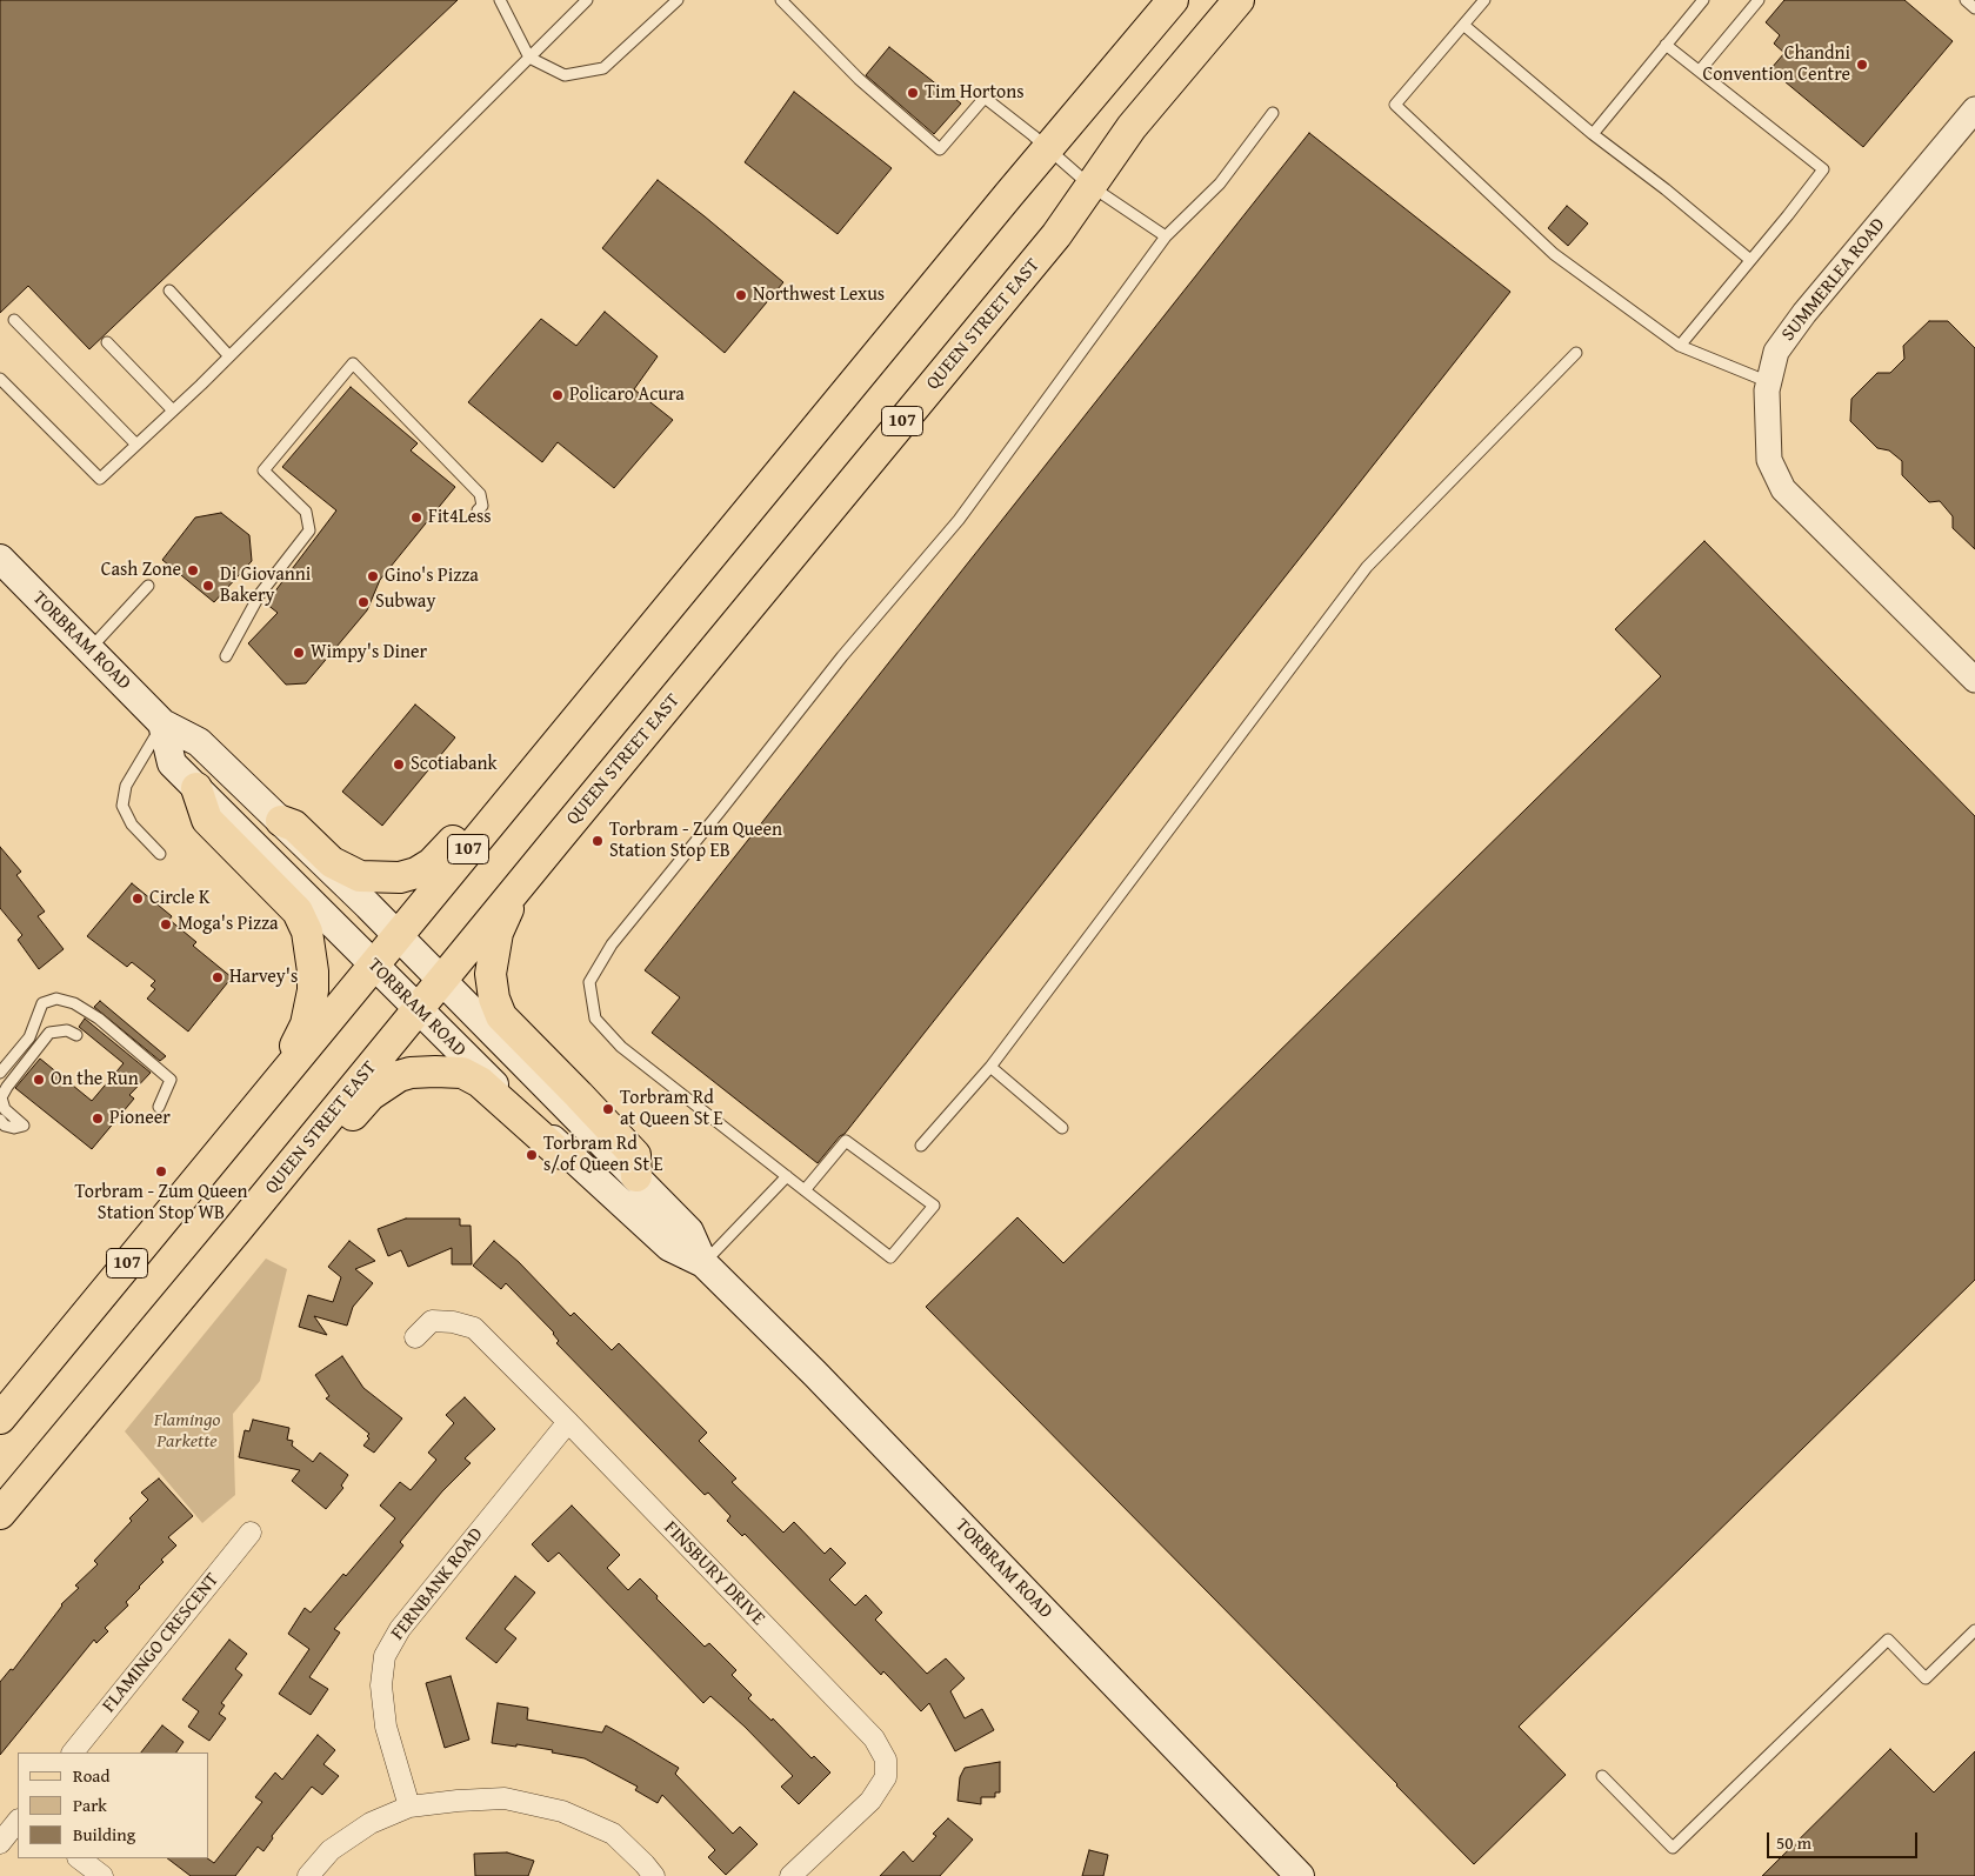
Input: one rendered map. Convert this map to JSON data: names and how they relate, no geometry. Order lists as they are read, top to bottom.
{
  "streets": {
    "main road": ["QUEEN STREET EAST", "107", "TORBRAM ROAD"],
    "street": [
      "SUMMERLEA ROAD",
      "FINSBURY DRIVE",
      "FERNBANK ROAD",
      "FLAMINGO CRESCENT"
    ]
  },
  "crossings": [
    ["QUEEN STREET EAST", "TORBRAM ROAD"],
    ["107", "TORBRAM ROAD"],
    ["FINSBURY DRIVE", "FERNBANK ROAD"]
  ],
  "parks": ["Flamingo Parkette"],
  "places": [
    "Chandni Convention Centre",
    "Tim Hortons",
    "Northwest Lexus",
    "Policaro Acura",
    "Fit4Less",
    "Cash Zone",
    "Gino's Pizza",
    "Di Giovanni Bakery",
    "Subway",
    "Wimpy's Diner",
    "Scotiabank",
    "Torbram - Zum Queen Station Stop EB",
    "Circle K",
    "Moga's Pizza",
    "Harvey's",
    "On the Run",
    "Torbram Rd at Queen St E",
    "Pioneer",
    "Torbram Rd s/of Queen St E",
    "Torbram - Zum Queen Station Stop WB"
  ],
  "legend": ["Road", "Park", "Building"],
  "scale_bar": "50 m"
}
